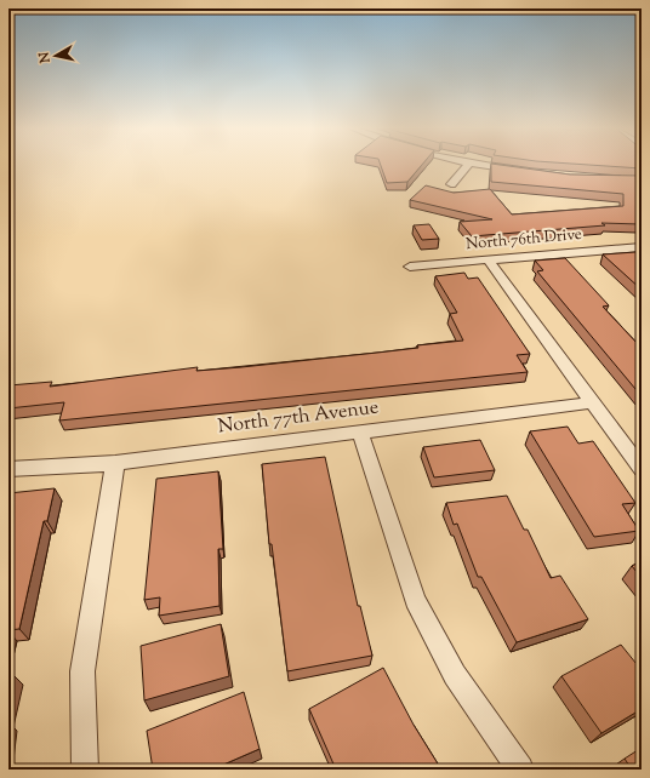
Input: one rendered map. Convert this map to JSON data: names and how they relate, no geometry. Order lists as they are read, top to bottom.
{
  "streets": {
    "street": ["North 76th Drive", "North 77th Avenue"]
  },
  "north": "left"
}
